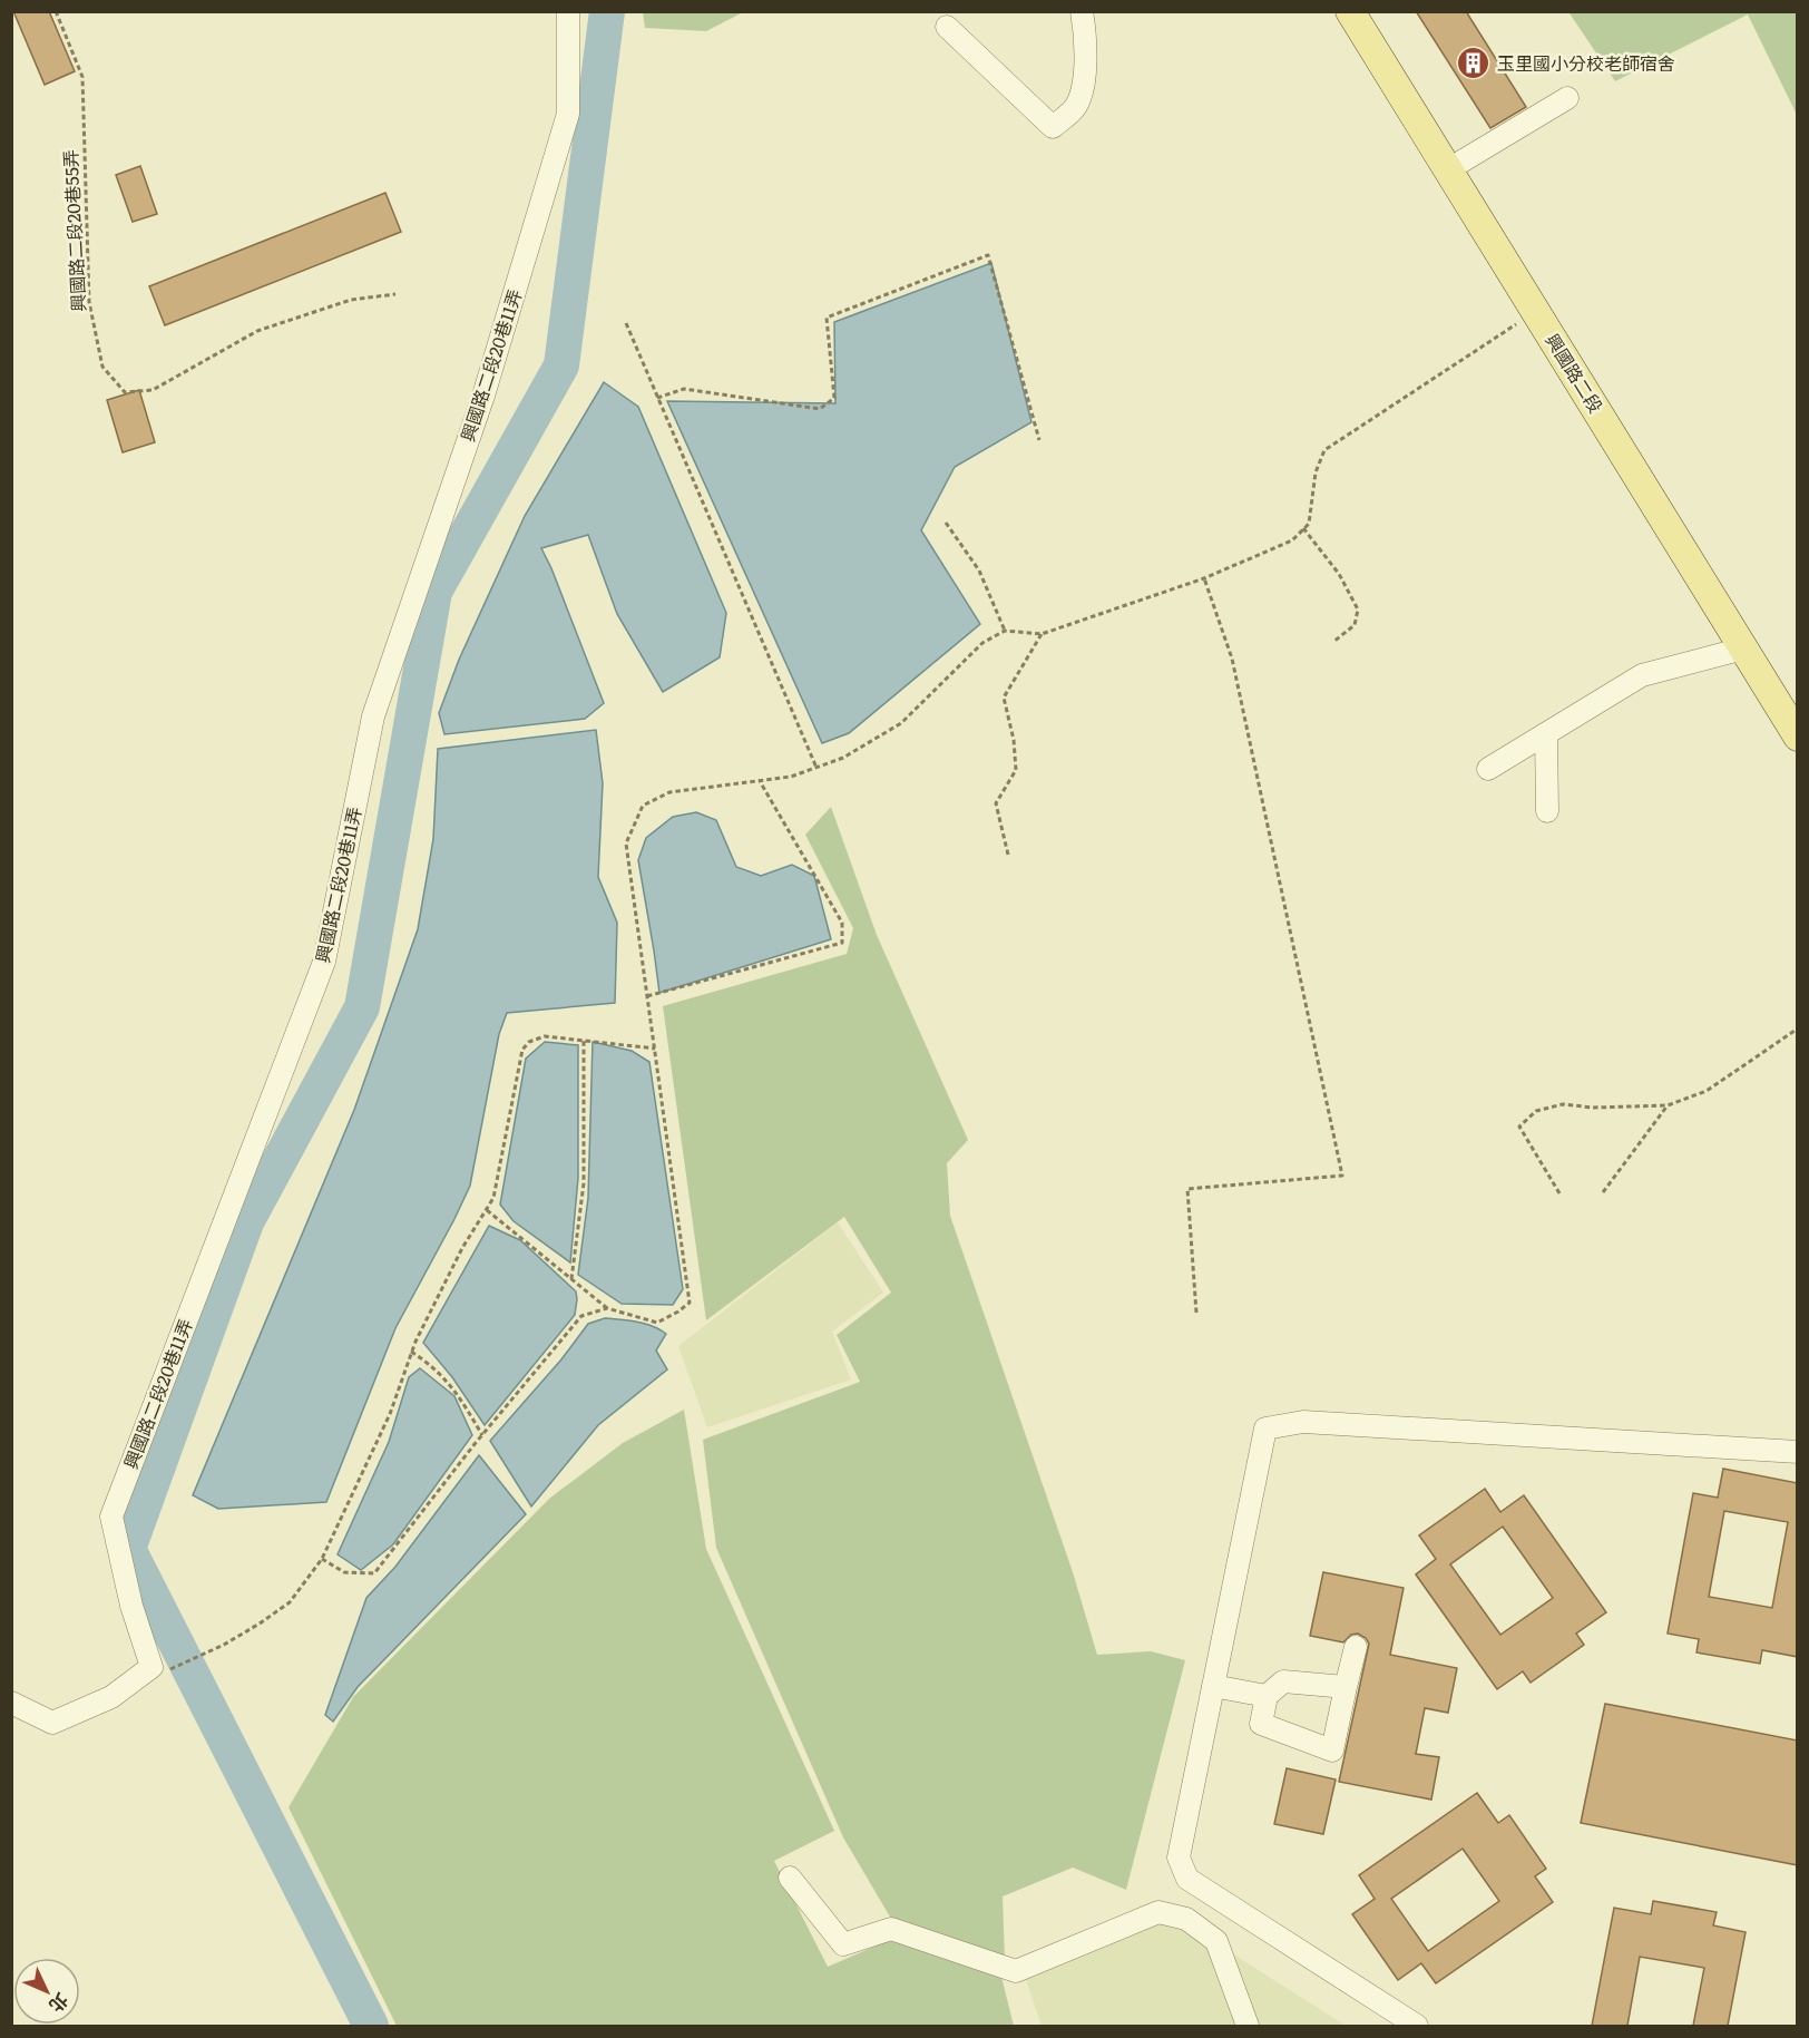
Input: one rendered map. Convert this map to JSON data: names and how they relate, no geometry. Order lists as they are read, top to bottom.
{
  "streets": {
    "main road": ["興國路二段"],
    "lane": ["興國路二段20巷11弄"],
    "path": ["興國路二段20巷55弄"]
  },
  "places": {
    "building": ["玉里國小分校老師宿舍"]
  },
  "north": "bottom right"
}
